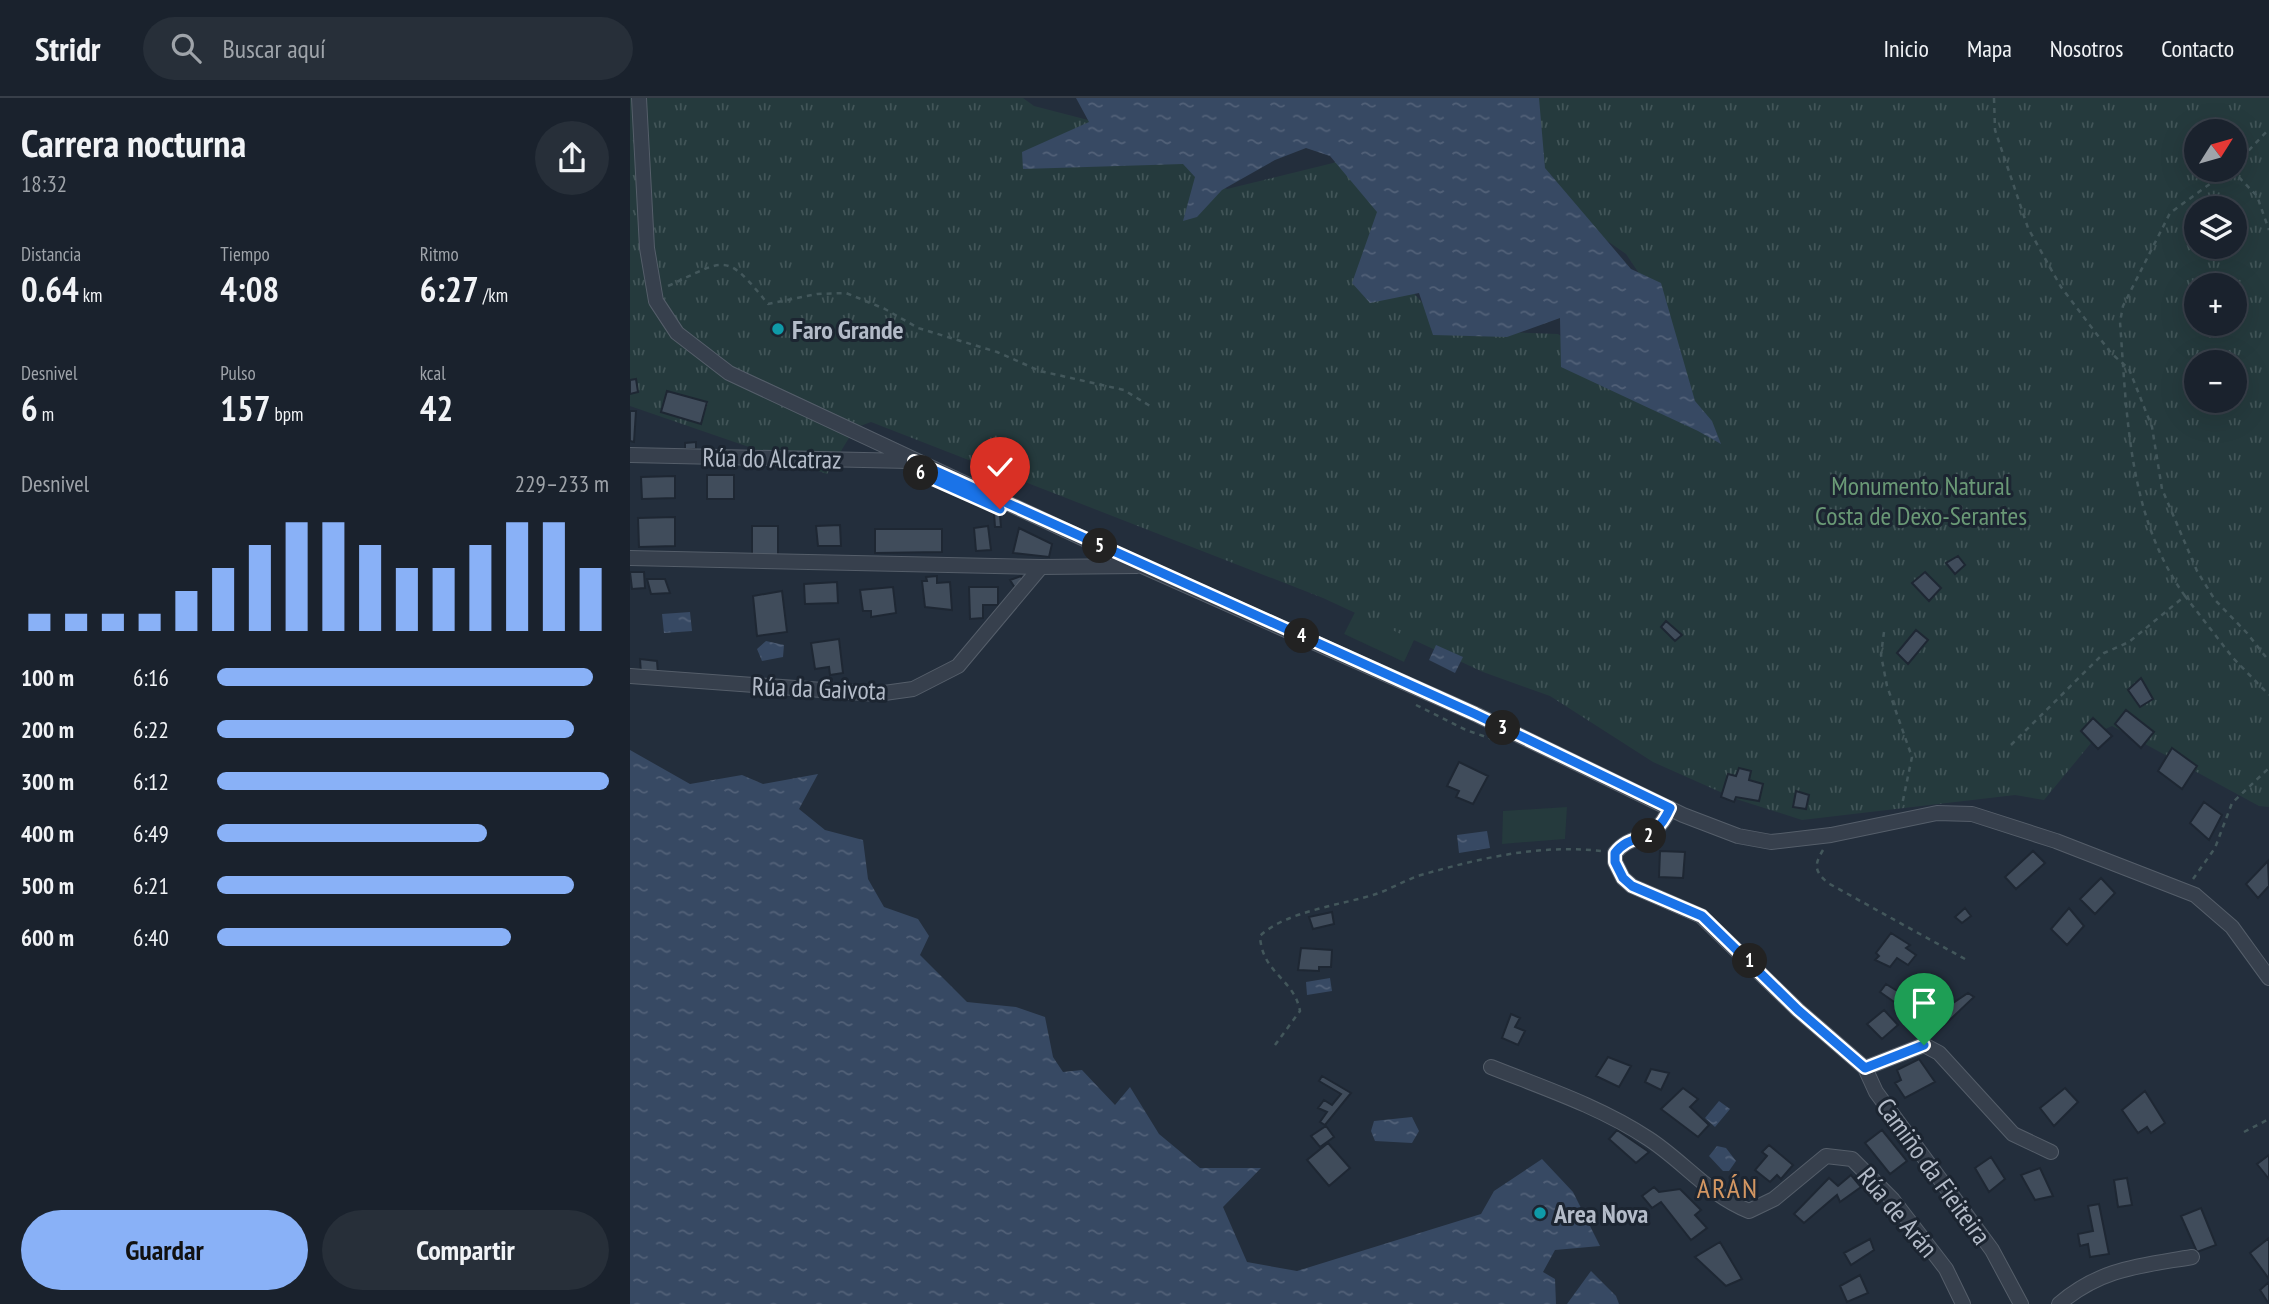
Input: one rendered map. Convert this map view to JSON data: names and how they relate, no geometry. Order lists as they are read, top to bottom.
{
  "streets": {
    "street": [
      "Rúa do Alcatraz",
      "Rúa da Gaivota",
      "Camiño da Fieiteira",
      "Rúa de Arán"
    ]
  },
  "districts": ["ARÁN"],
  "parks": ["Monumento Natural Costa de Dexo-Serantes"],
  "places": ["Faro Grande", "Area Nova"],
  "north": "top right",
  "page": {
    "header": "Stridr",
    "search": "Buscar aquí",
    "nav": [
      "Inicio",
      "Mapa",
      "Nosotros",
      "Contacto"
    ],
    "heading": ["Carrera nocturna", "18:32"],
    "map_buttons": ["+", "−"],
    "stats": [
      ["Distancia", "0.64 km"],
      ["Tiempo", "4:08"],
      ["Ritmo", "6:27 /km"],
      ["Desnivel", "6 m"],
      ["Pulso", "157 bpm"],
      ["kcal", "42"]
    ],
    "chart": ["Desnivel", "229–233 m"],
    "pins": [
      "6",
      "5",
      "4",
      "3",
      "2",
      "1"
    ],
    "list": [
      {
        "name": "100 m",
        "note": "6:16"
      },
      {
        "name": "200 m",
        "note": "6:22"
      },
      {
        "name": "300 m",
        "note": "6:12"
      },
      {
        "name": "400 m",
        "note": "6:49"
      },
      {
        "name": "500 m",
        "note": "6:21"
      },
      {
        "name": "600 m",
        "note": "6:40"
      }
    ],
    "buttons": ["Guardar", "Compartir"]
  }
}
